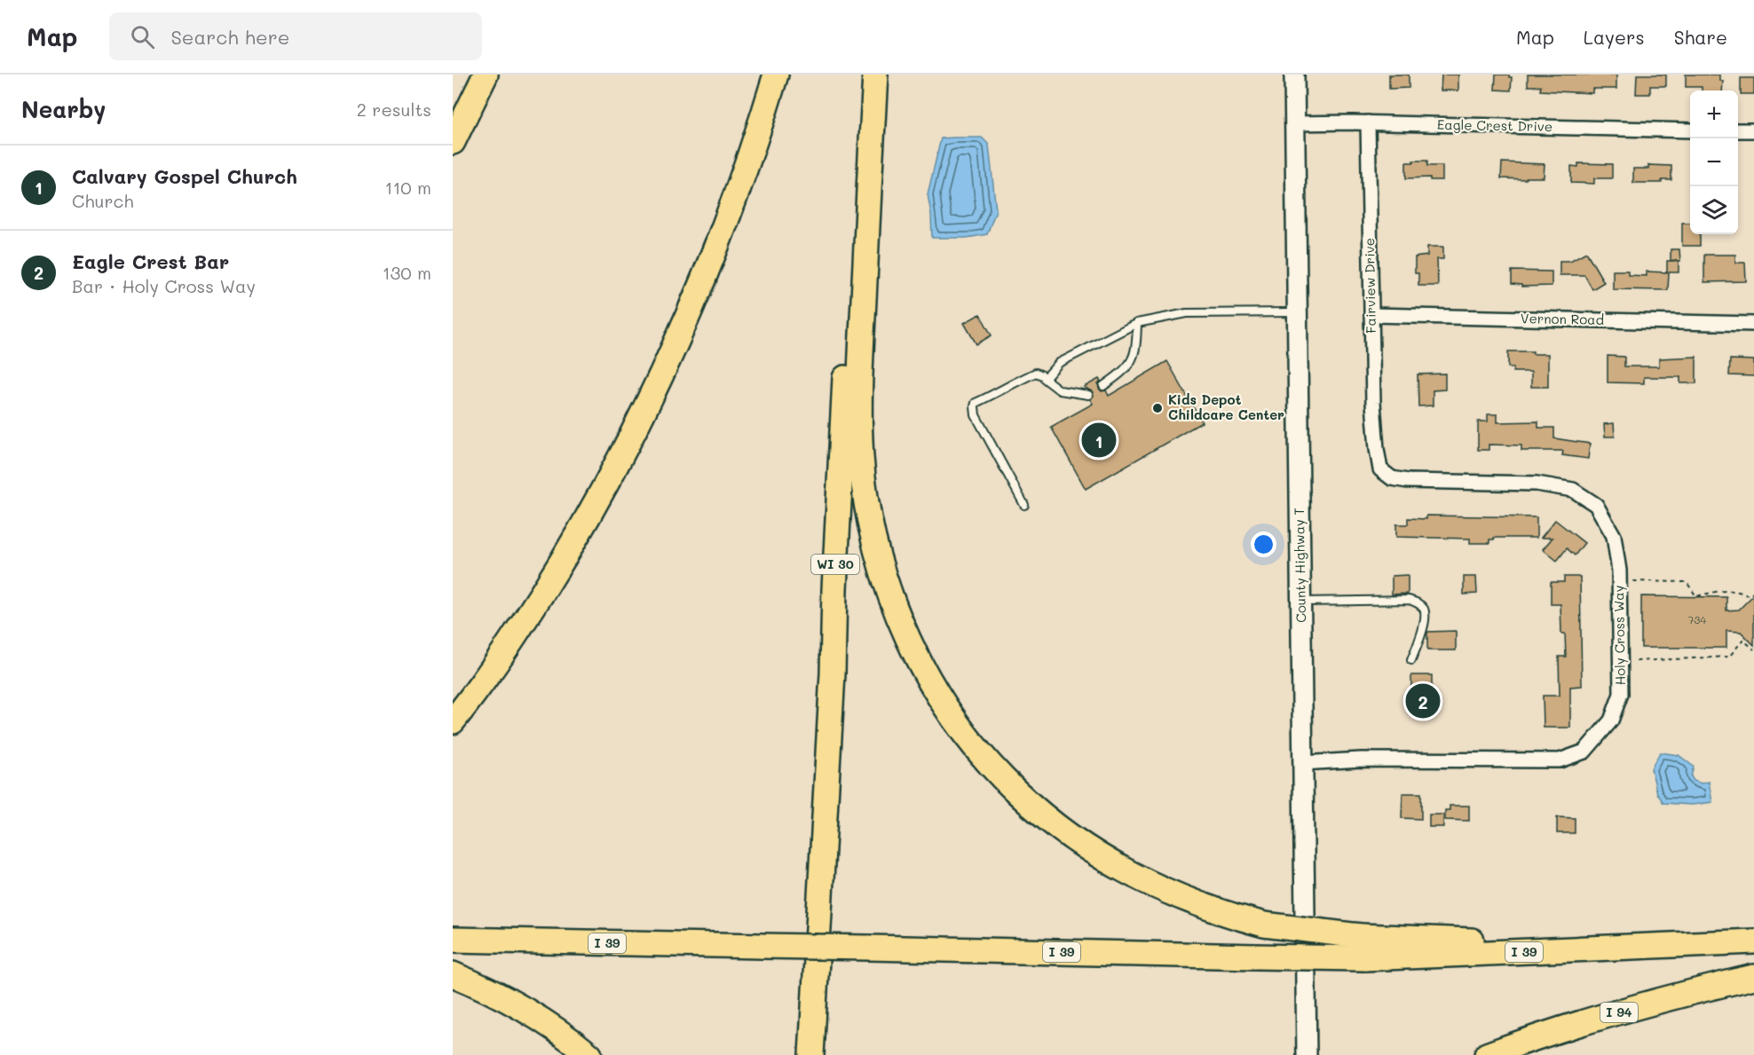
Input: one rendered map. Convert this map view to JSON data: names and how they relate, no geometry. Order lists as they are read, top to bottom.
{
  "streets": {
    "highway": ["WI 30", "I 39", "I 94"],
    "main road": ["County Highway T"],
    "street": [
      "Eagle Crest Drive",
      "Fairview Drive",
      "Vernon Road",
      "Holy Cross Way"
    ]
  },
  "crossings": [
    ["Eagle Crest Drive", "Fairview Drive"],
    ["Eagle Crest Drive", "County Highway T"],
    ["Fairview Drive", "Vernon Road"],
    ["Fairview Drive", "Holy Cross Way"],
    ["County Highway T", "Holy Cross Way"]
  ],
  "places": ["Kids Depot Childcare Center"],
  "house_numbers": ["734"],
  "page": {
    "header": "Map",
    "search": "Search here",
    "nav": ["Map", "Layers", "Share"],
    "heading": ["Nearby", "2 results"],
    "map_buttons": ["+", "−"],
    "list": [
      {
        "mark": "1",
        "name": "Calvary Gospel Church",
        "note": "Church",
        "value": "110 m"
      },
      {
        "mark": "2",
        "name": "Eagle Crest Bar",
        "note": "Bar · Holy Cross Way",
        "value": "130 m"
      }
    ],
    "pins": ["1", "2"]
  }
}
